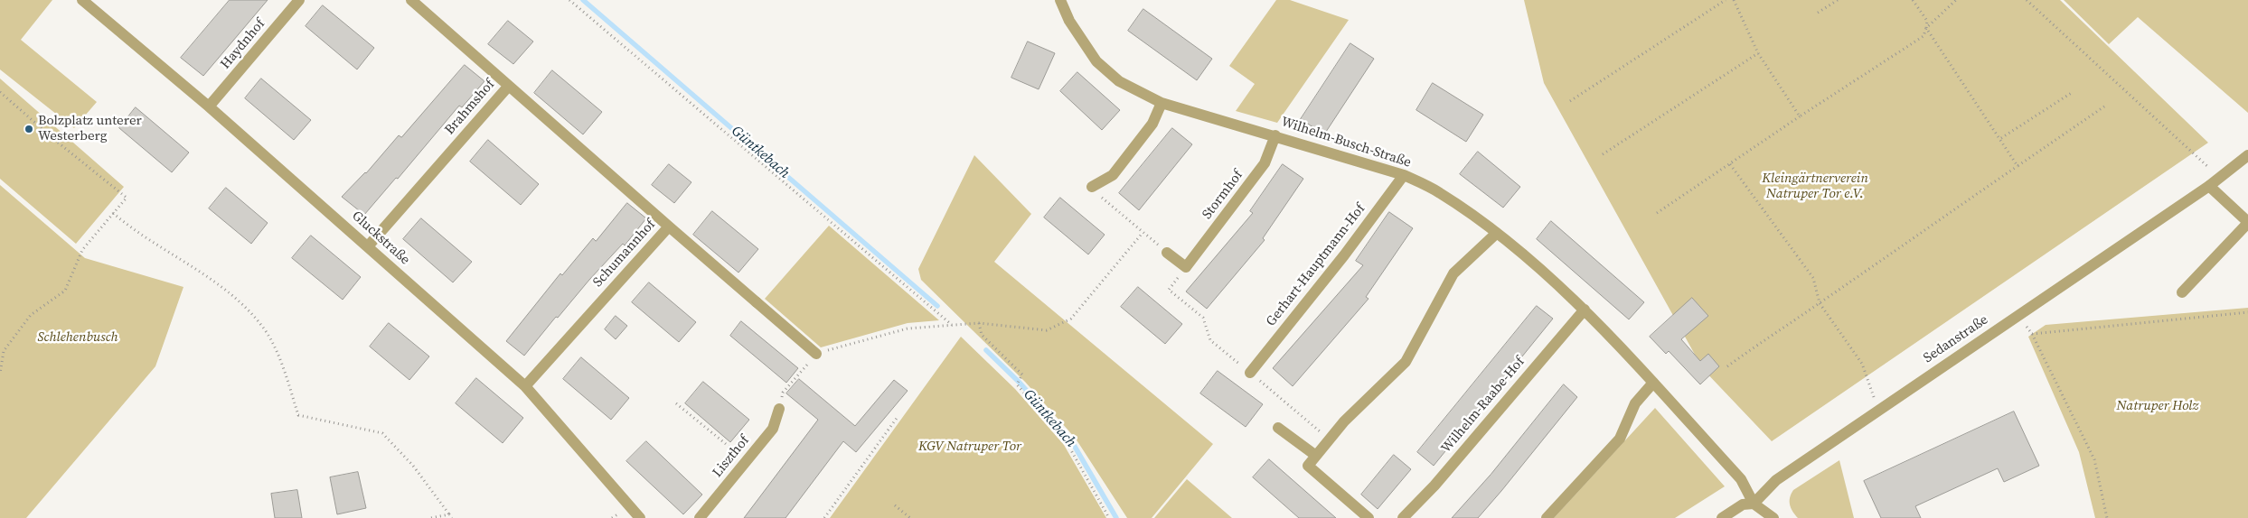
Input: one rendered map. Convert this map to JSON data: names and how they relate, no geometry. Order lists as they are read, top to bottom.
{
  "streets": {
    "street": [
      "Haydnhof",
      "Brahmshof",
      "Wilhelm-Busch-Straße",
      "Stormhof",
      "Gluckstraße",
      "Schumannhof",
      "Gerhart-Hauptmann-Hof",
      "Sedanstraße",
      "Wilhelm-Raabe-Hof",
      "Liszthof"
    ]
  },
  "crossings": [
    ["Haydnhof", "Gluckstraße"],
    ["Brahmshof", "Gluckstraße"],
    ["Brahmshof", "Schumannhof"],
    ["Wilhelm-Busch-Straße", "Stormhof"],
    ["Wilhelm-Busch-Straße", "Gerhart-Hauptmann-Hof"],
    ["Wilhelm-Busch-Straße", "Sedanstraße"],
    ["Wilhelm-Busch-Straße", "Wilhelm-Raabe-Hof"],
    ["Gluckstraße", "Schumannhof"]
  ],
  "water": ["Güntkebach"],
  "parks": [
    "Kleingärtnerverein Natruper Tor e.V.",
    "Schlehenbusch",
    "Natruper Holz",
    "KGV Natruper Tor"
  ],
  "places": ["Bolzplatz unterer Westerberg"]
}
